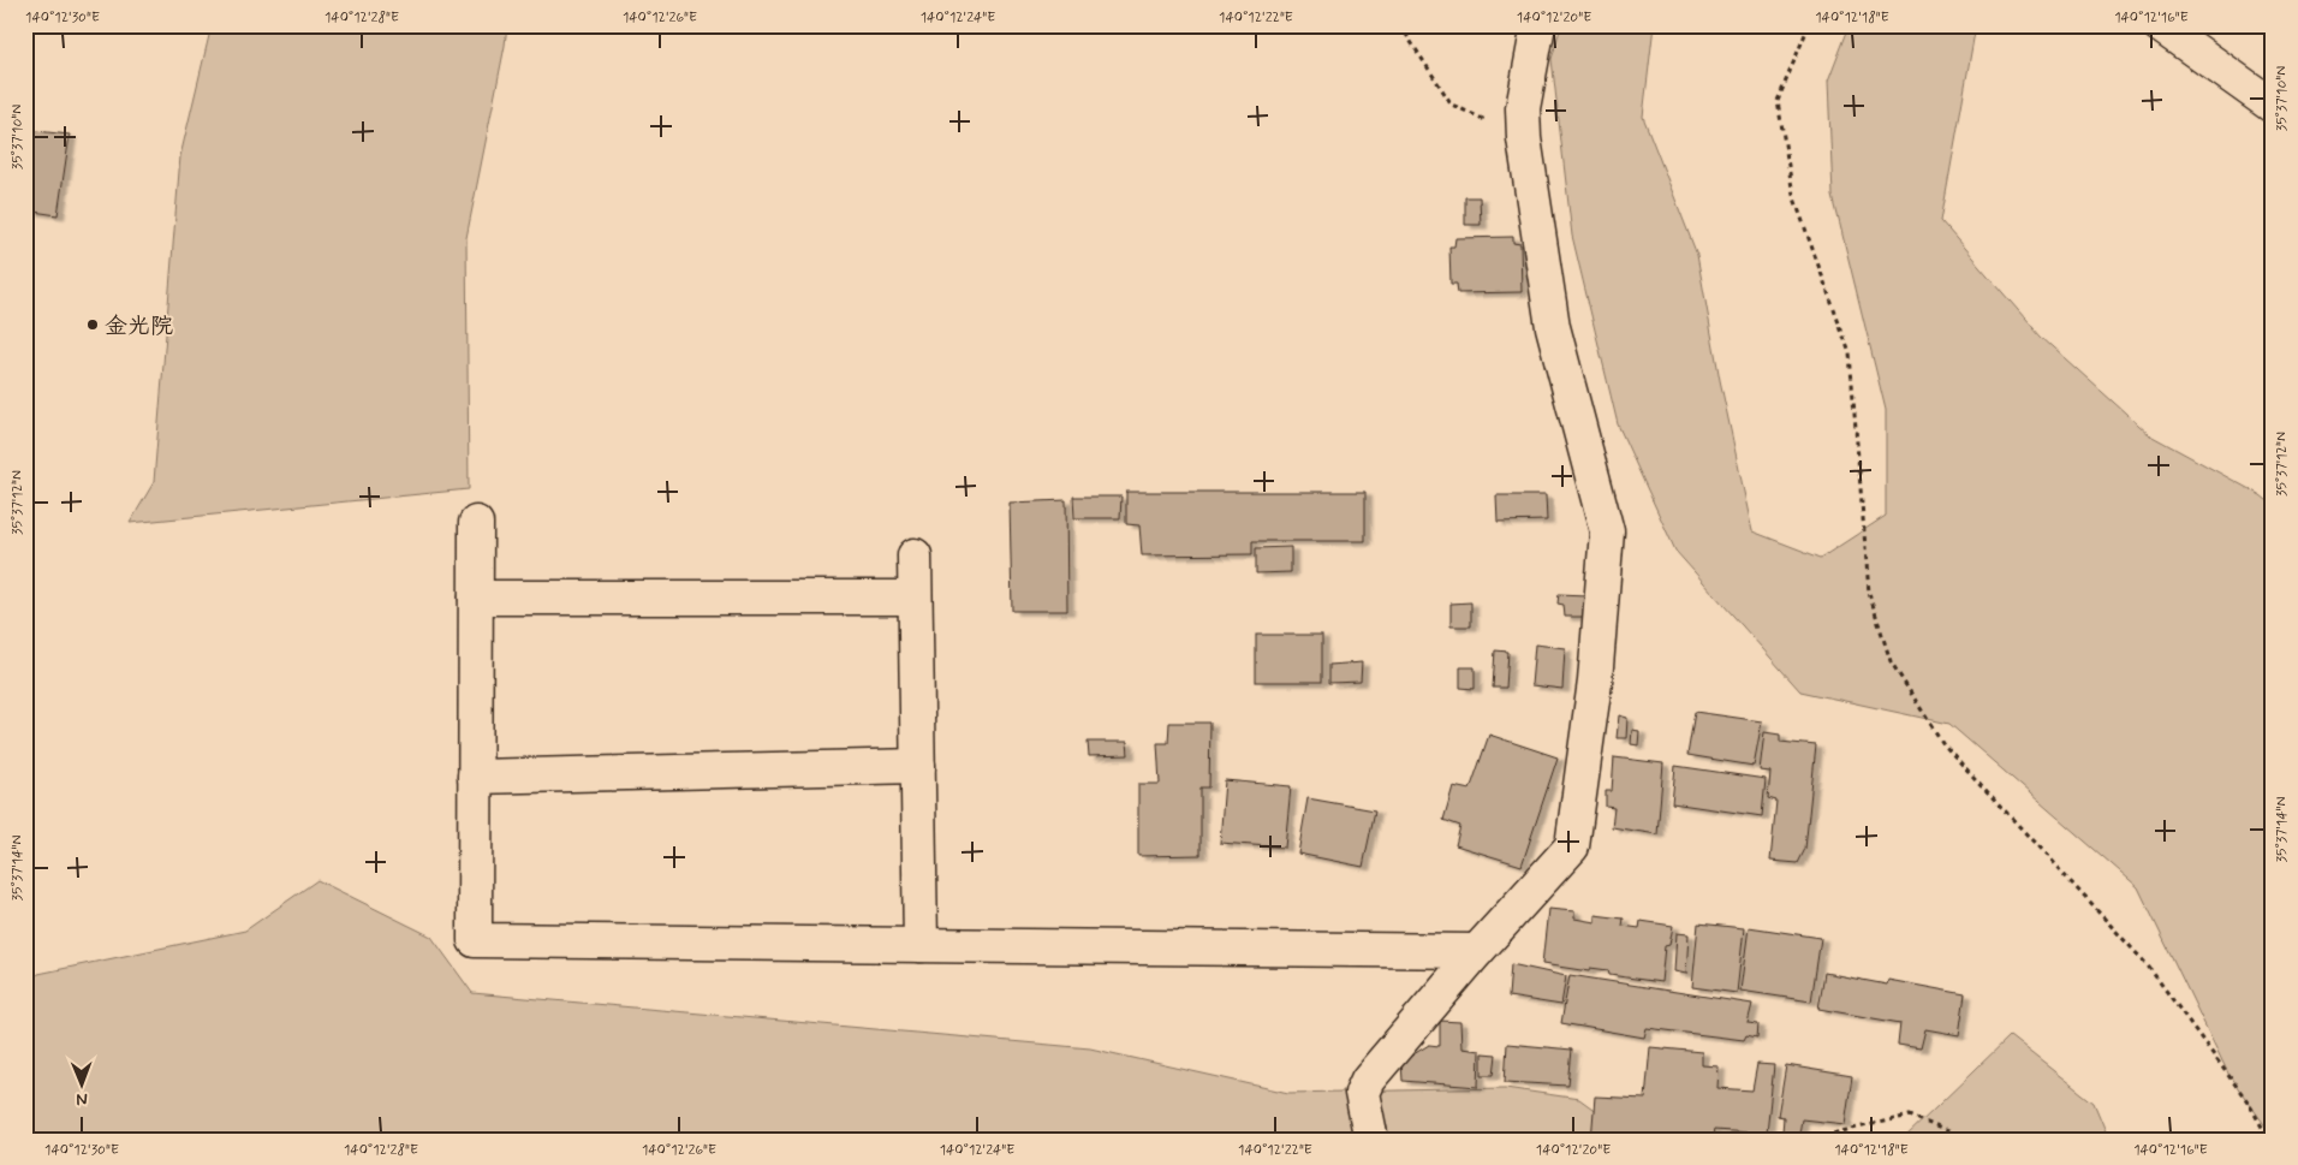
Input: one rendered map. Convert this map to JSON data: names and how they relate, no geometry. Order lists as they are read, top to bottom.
{
  "places": ["金光院"],
  "north": "bottom",
  "coordinates": [
    "140°12'30\"E",
    "140°12'28\"E",
    "140°12'26\"E",
    "140°12'24\"E",
    "140°12'22\"E",
    "140°12'20\"E",
    "140°12'18\"E",
    "140°12'16\"E",
    "35°37'10\"N",
    "35°37'12\"N",
    "35°37'14\"N"
  ]
}
